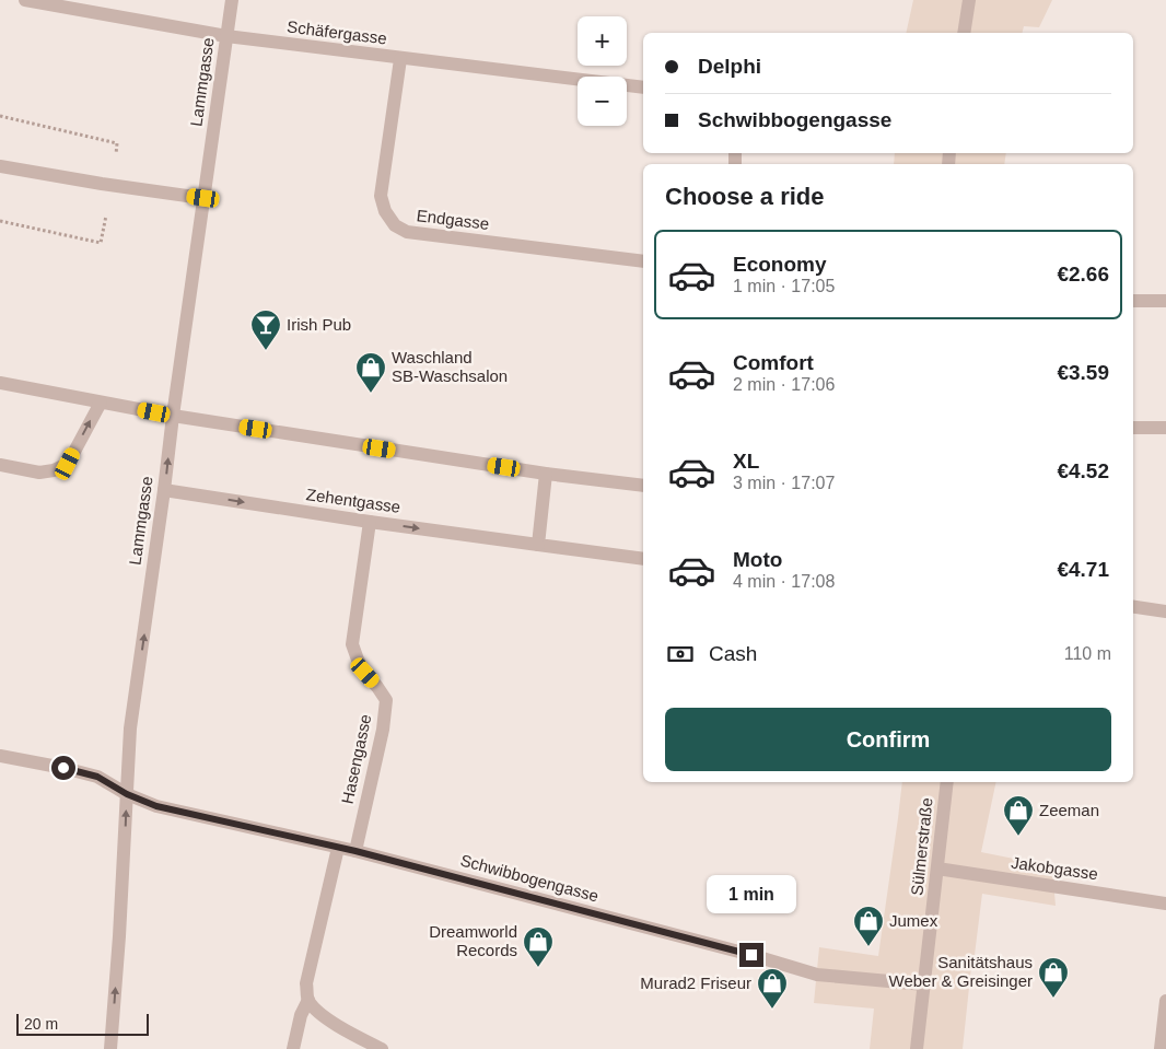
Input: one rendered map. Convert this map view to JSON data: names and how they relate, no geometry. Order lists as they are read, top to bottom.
{
  "streets": {
    "street": [
      "Schäfergasse",
      "Lammgasse",
      "Endgasse",
      "Zehentgasse",
      "Hasengasse",
      "Sülmerstraße",
      "Jakobgasse",
      "Schwibbogengasse"
    ]
  },
  "crossings": [
    ["Schäfergasse", "Lammgasse"],
    ["Schäfergasse", "Endgasse"],
    ["Lammgasse", "Zehentgasse"],
    ["Lammgasse", "Schwibbogengasse"],
    ["Zehentgasse", "Hasengasse"],
    ["Hasengasse", "Schwibbogengasse"],
    ["Sülmerstraße", "Jakobgasse"],
    ["Sülmerstraße", "Schwibbogengasse"]
  ],
  "one_way": ["Lammgasse"],
  "places": {
    "bar": ["Irish Pub"],
    "shop": [
      "Waschland SB-Waschsalon",
      "Zeeman",
      "Jumex",
      "Dreamworld Records",
      "Sanitätshaus Weber & Greisinger",
      "Murad2 Friseur"
    ]
  },
  "scale_bar": "20 m",
  "page": {
    "map_buttons": ["+", "−"],
    "banner": ["Delphi", "Schwibbogengasse"],
    "heading": "Choose a ride",
    "list": [
      {
        "name": "Economy",
        "note": "1 min · 17:05",
        "value": "€2.66"
      },
      {
        "name": "Comfort",
        "note": "2 min · 17:06",
        "value": "€3.59"
      },
      {
        "name": "XL",
        "note": "3 min · 17:07",
        "value": "€4.52"
      },
      {
        "name": "Moto",
        "note": "4 min · 17:08",
        "value": "€4.71"
      }
    ],
    "pay": ["Cash", "110 m"],
    "buttons": "Confirm",
    "bubble": "1 min",
    "scale": "20 m"
  }
}
